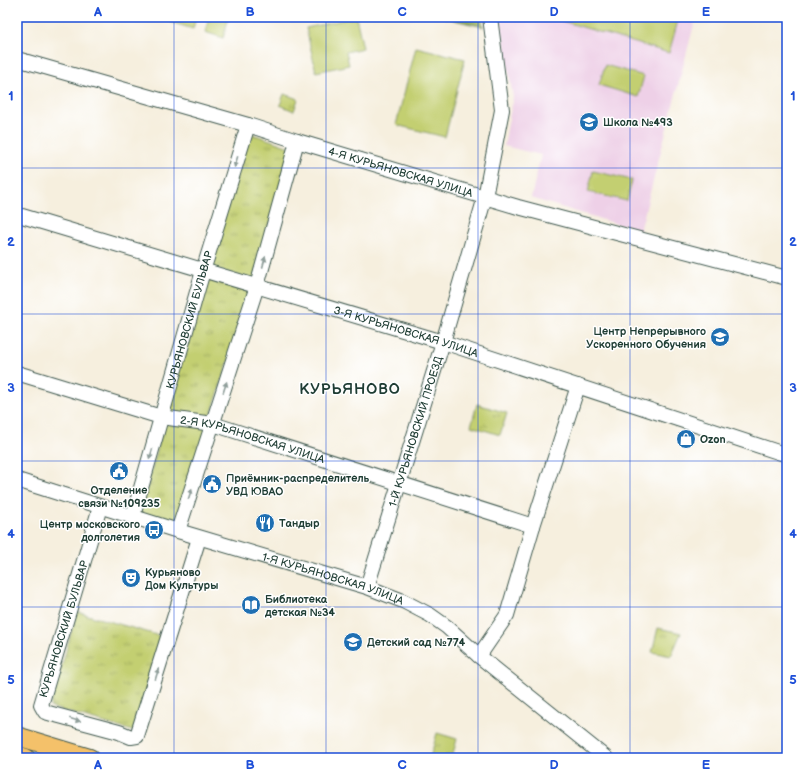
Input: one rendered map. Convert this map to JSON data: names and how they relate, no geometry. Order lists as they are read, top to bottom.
{
  "streets": {
    "street": [
      "4-Я КУРЬЯНОВСКАЯ УЛИЦА",
      "КУРЬЯНОВСКИЙ БУЛЬВАР",
      "3-Я КУРЬЯНОВСКАЯ УЛИЦА",
      "1-Й КУРЬЯНОВСКИЙ ПРОЕЗД",
      "2-Я КУРЬЯНОВСКАЯ УЛИЦА",
      "1-Я КУРЬЯНОВСКАЯ УЛИЦА"
    ]
  },
  "crossings": [
    ["4-Я КУРЬЯНОВСКАЯ УЛИЦА", "КУРЬЯНОВСКИЙ БУЛЬВАР"],
    ["4-Я КУРЬЯНОВСКАЯ УЛИЦА", "1-Й КУРЬЯНОВСКИЙ ПРОЕЗД"],
    ["КУРЬЯНОВСКИЙ БУЛЬВАР", "3-Я КУРЬЯНОВСКАЯ УЛИЦА"],
    ["КУРЬЯНОВСКИЙ БУЛЬВАР", "2-Я КУРЬЯНОВСКАЯ УЛИЦА"],
    ["КУРЬЯНОВСКИЙ БУЛЬВАР", "1-Я КУРЬЯНОВСКАЯ УЛИЦА"],
    ["3-Я КУРЬЯНОВСКАЯ УЛИЦА", "1-Й КУРЬЯНОВСКИЙ ПРОЕЗД"],
    ["1-Й КУРЬЯНОВСКИЙ ПРОЕЗД", "2-Я КУРЬЯНОВСКАЯ УЛИЦА"],
    ["1-Й КУРЬЯНОВСКИЙ ПРОЕЗД", "1-Я КУРЬЯНОВСКАЯ УЛИЦА"]
  ],
  "districts": ["КУРЬЯНОВО"],
  "places": {
    "school or university": ["Школа №493", "Центр Непрерывного Ускоренного Обучения", "Детский сад №774"],
    "shop": ["Ozon"],
    "public building": ["Отделение связи №109235", "Приёмник-распределитель УВД ЮВАО"],
    "restaurant": ["Тандыр"],
    "bus stop": ["Центр московского долголетия"],
    "theatre": ["Курьяново Дом Культуры"],
    "library": ["Библиотека детская №34"]
  },
  "grid": {
    "columns": [
      "A",
      "B",
      "C",
      "D",
      "E"
    ],
    "rows": [
      "1",
      "2",
      "3",
      "4",
      "5"
    ]
  }
}
